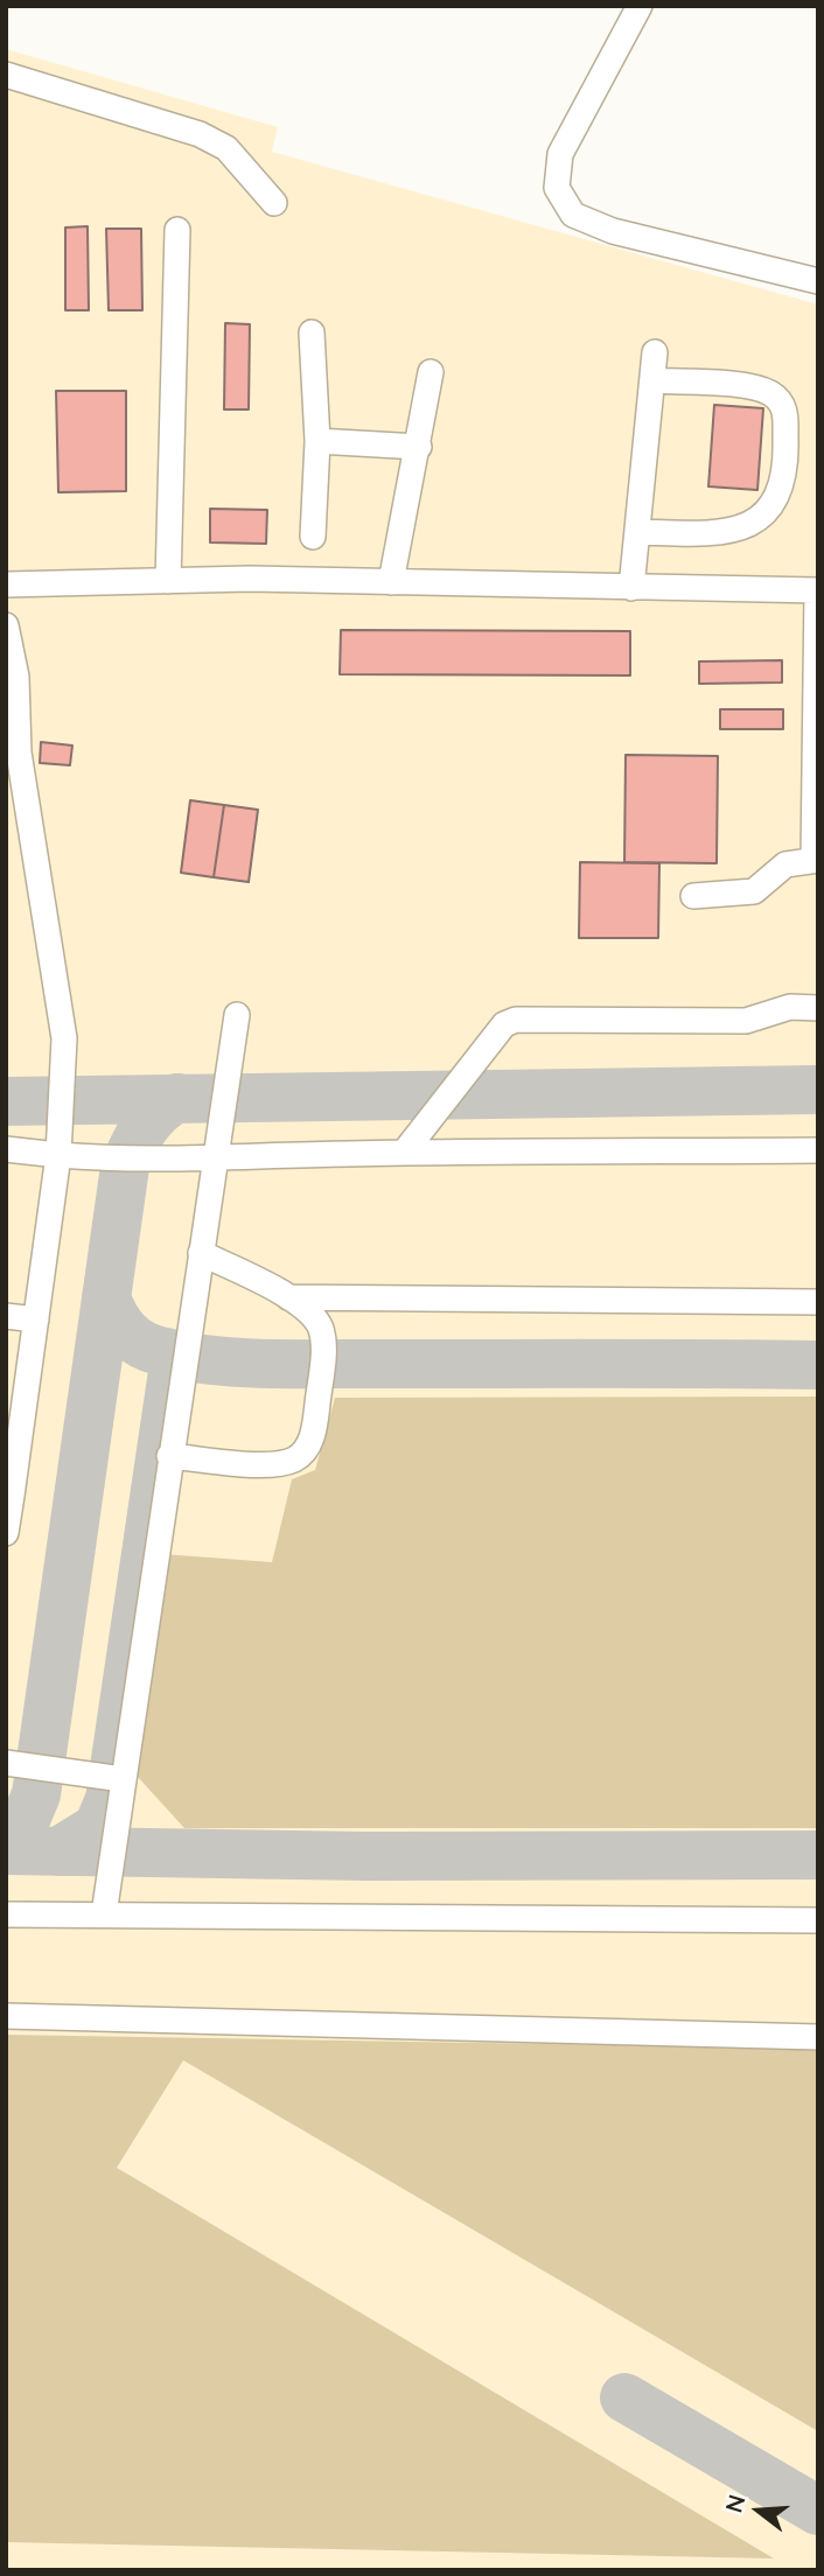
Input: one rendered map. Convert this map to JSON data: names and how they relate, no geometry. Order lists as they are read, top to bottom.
{
  "north": "left"
}
